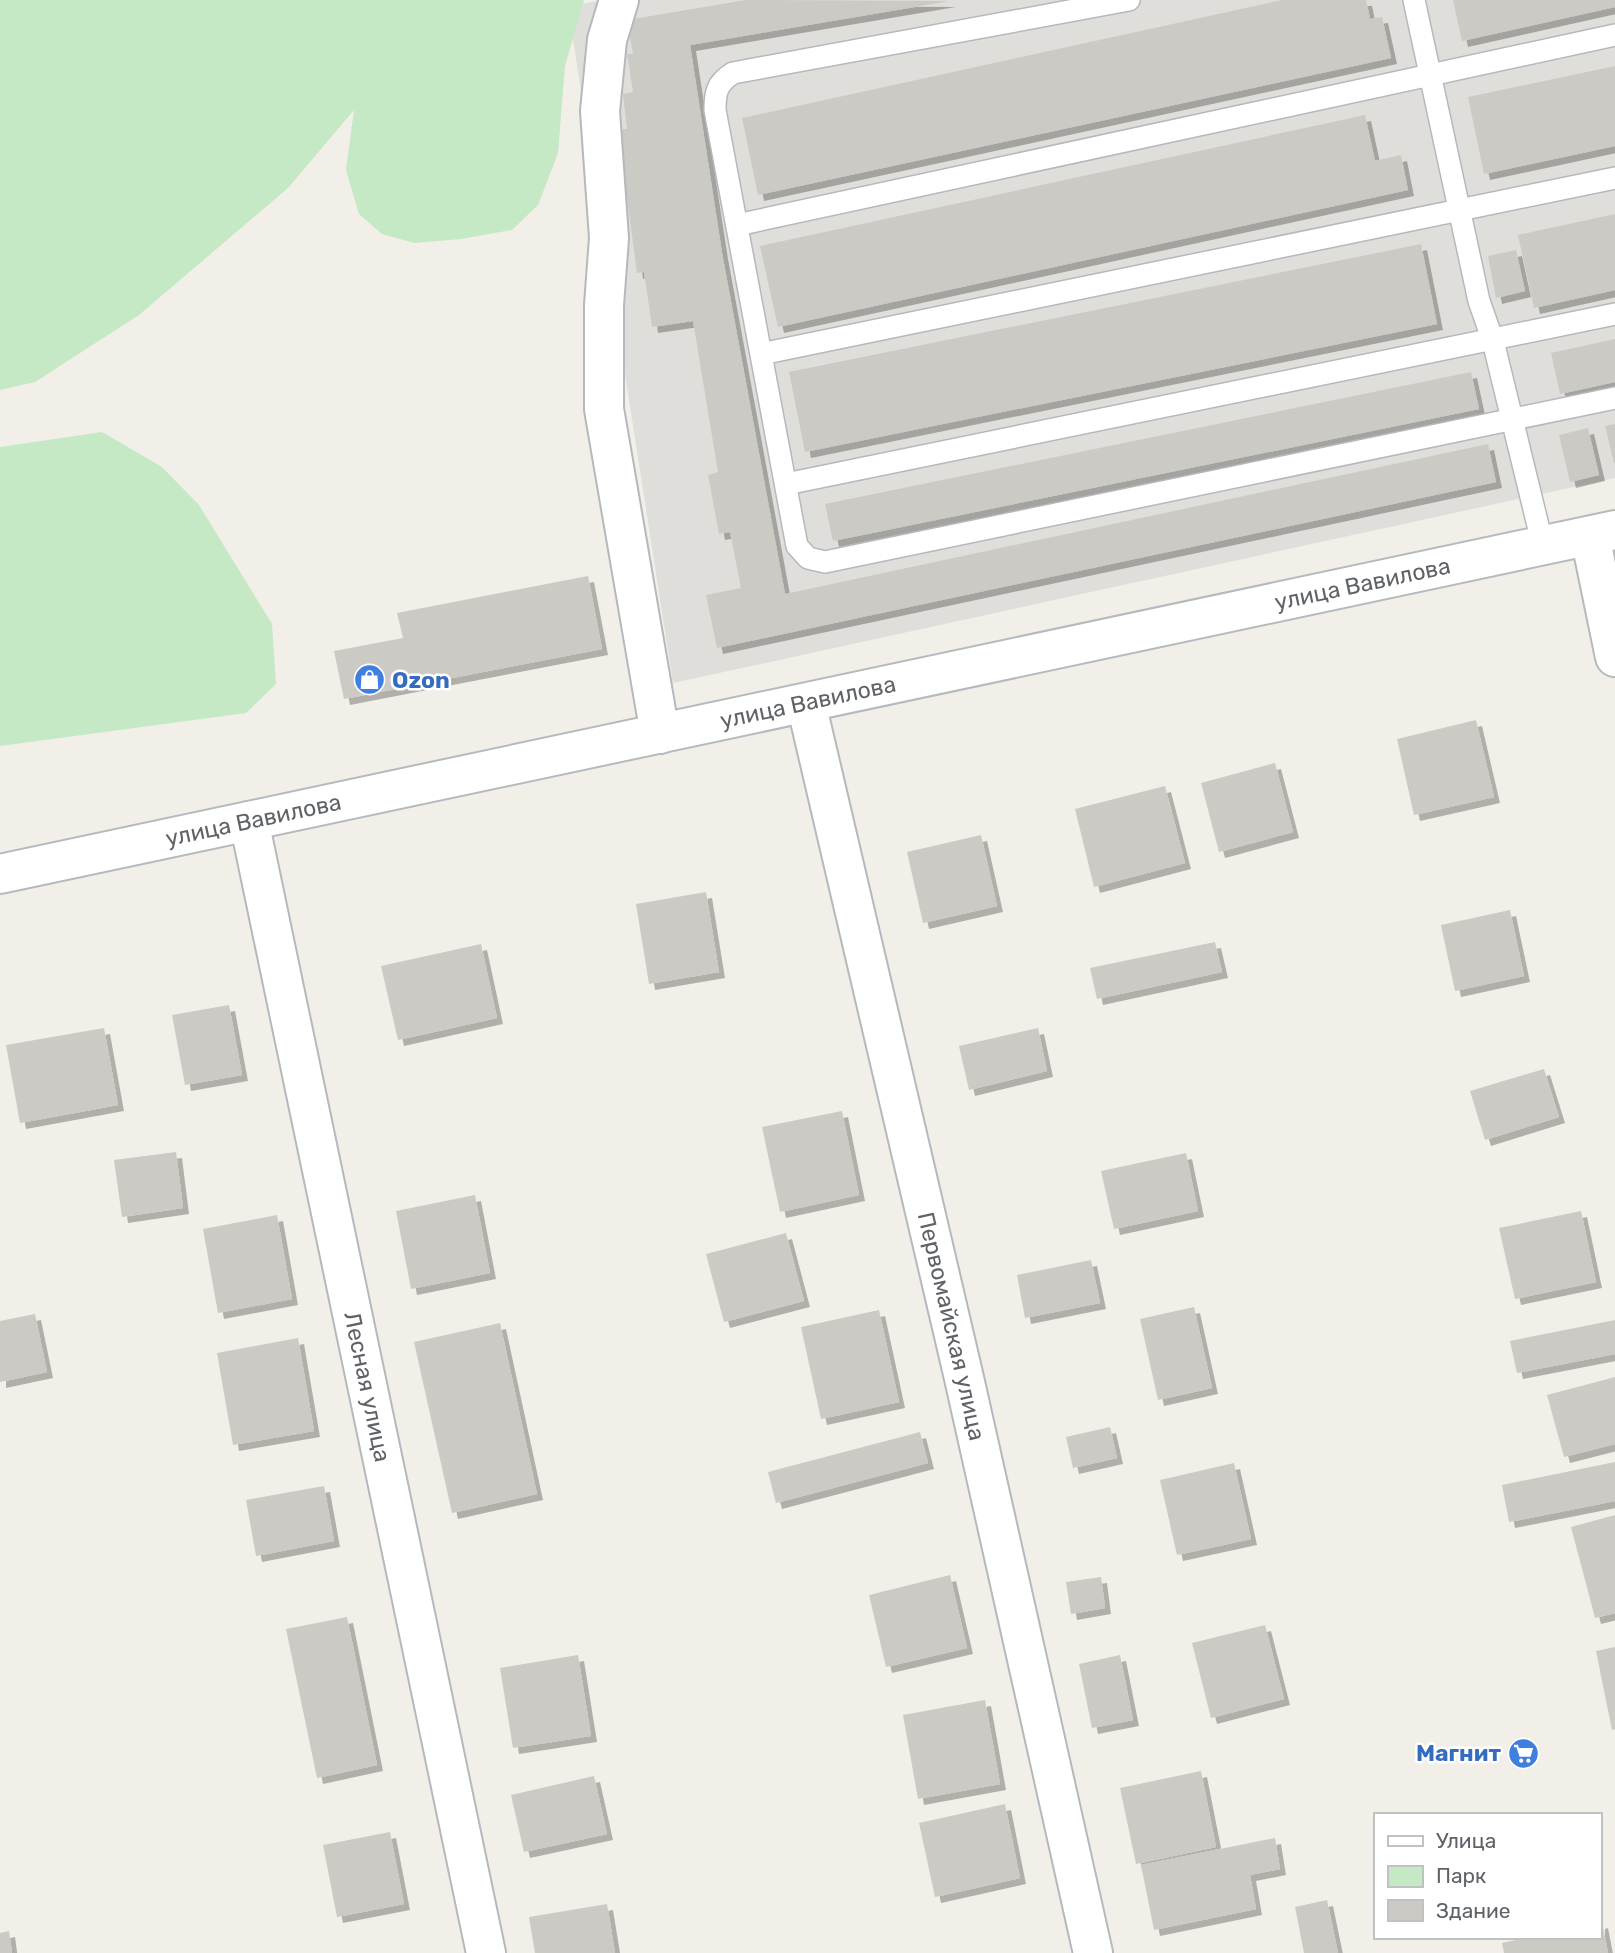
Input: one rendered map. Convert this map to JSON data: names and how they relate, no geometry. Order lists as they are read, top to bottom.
{
  "streets": {
    "street": ["улица Вавилова", "Первомайская улица", "Лесная улица"]
  },
  "crossings": [
    ["улица Вавилова", "Первомайская улица"],
    ["улица Вавилова", "Лесная улица"]
  ],
  "places": {
    "shop": ["Ozon"],
    "supermarket": ["Магнит"]
  },
  "legend": ["Улица", "Парк", "Здание"]
}
